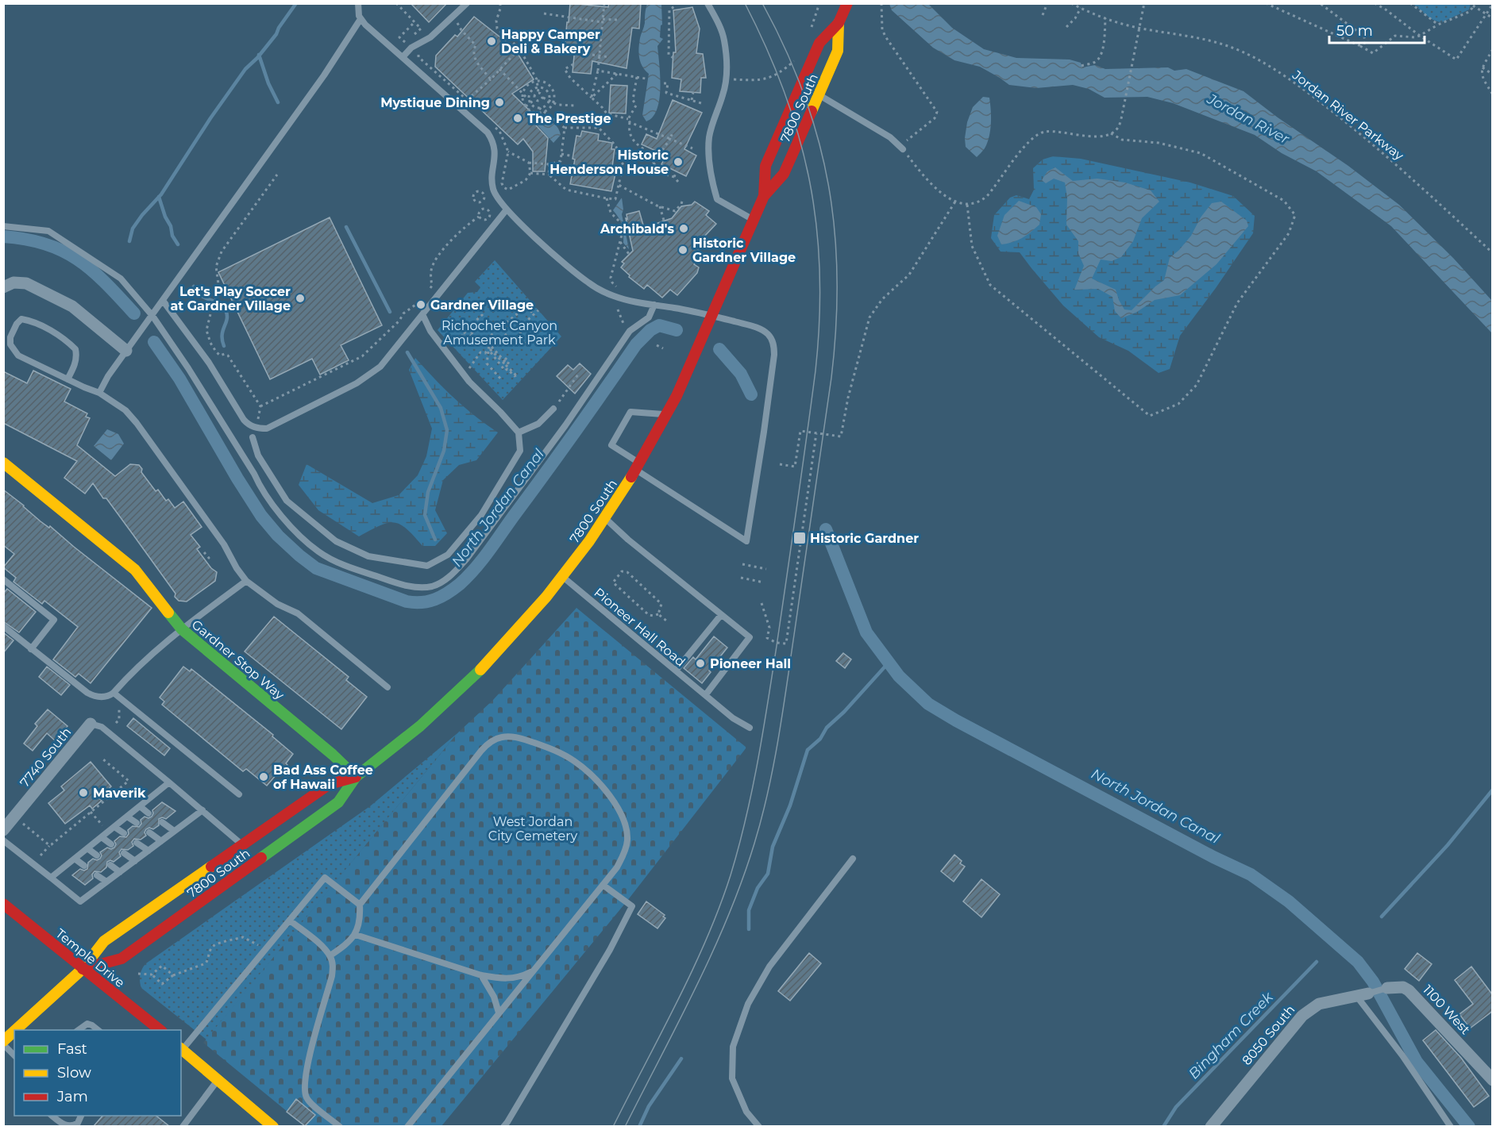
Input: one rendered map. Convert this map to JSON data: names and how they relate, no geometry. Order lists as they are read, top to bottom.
{
  "streets": {
    "main road": ["7800 South", "Gardner Stop Way", "Temple Drive"],
    "street": ["7740 South", "1100 West", "8050 South"],
    "lane": ["Pioneer Hall Road"],
    "path": ["Jordan River Parkway"]
  },
  "crossings": [
    ["7800 South", "Pioneer Hall Road"],
    ["7800 South", "Gardner Stop Way"],
    ["7800 South", "Temple Drive"],
    ["1100 West", "8050 South"]
  ],
  "water": ["Jordan River", "North Jordan Canal", "Bingham Creek"],
  "parks": ["Richochet Canyon Amusement Park", "West Jordan City Cemetery"],
  "places": {
    "other": [
      "Happy Camper Deli & Bakery",
      "Mystique Dining",
      "The Prestige",
      "Historic Henderson House",
      "Archibald's",
      "Historic Gardner Village",
      "Let's Play Soccer at Gardner Village",
      "Gardner Village",
      "Pioneer Hall",
      "Bad Ass Coffee of Hawaii",
      "Maverik"
    ],
    "transit": ["Historic Gardner"]
  },
  "legend": ["Fast", "Slow", "Jam"],
  "scale_bar": "50 m"
}
